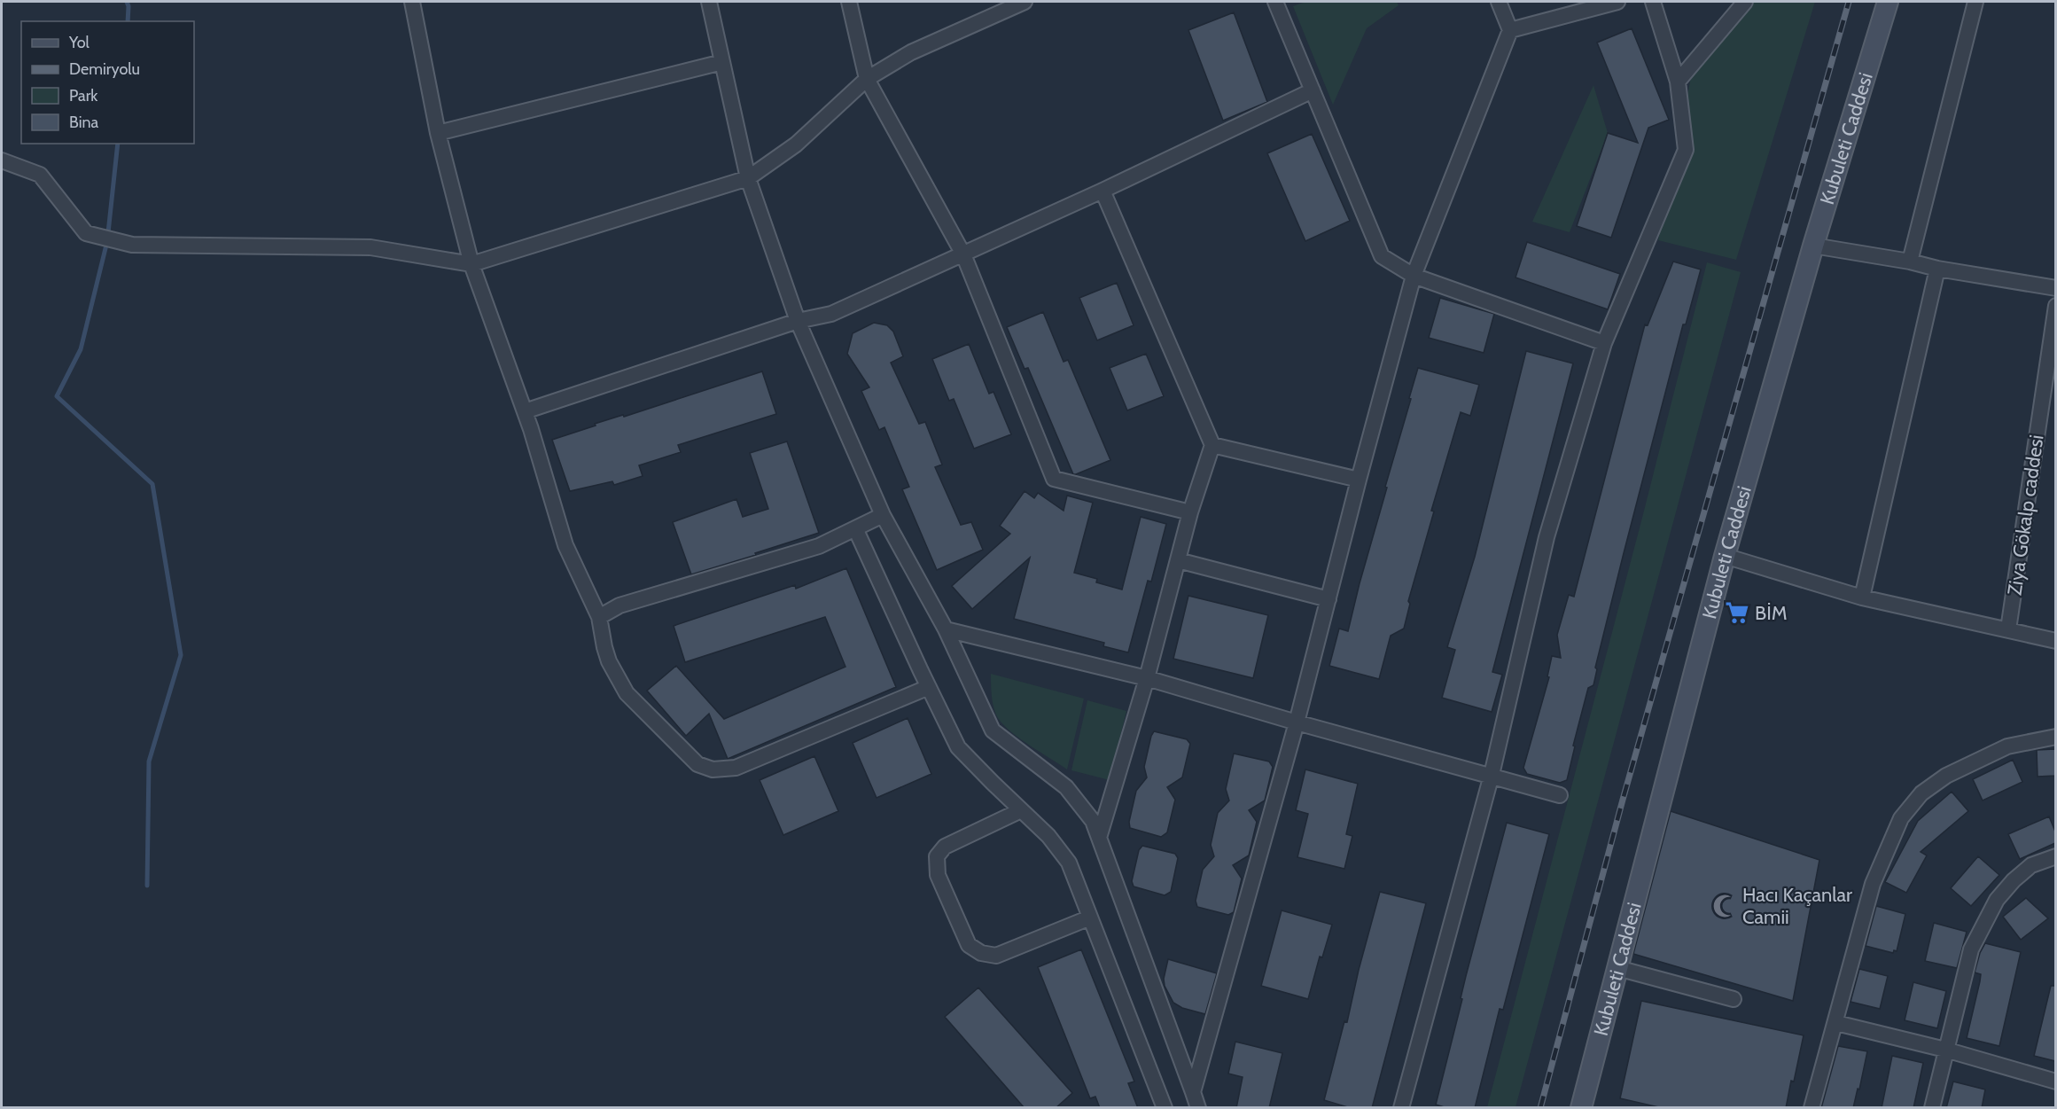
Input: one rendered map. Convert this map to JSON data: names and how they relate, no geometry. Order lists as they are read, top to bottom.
{
  "streets": {
    "street": ["Kubuleti Caddesi", "Ziya Gökalp caddesi"]
  },
  "places": {
    "supermarket": ["BİM"],
    "mosque": ["Hacı Kaçanlar Camii"]
  },
  "legend": [
    "Yol",
    "Demiryolu",
    "Park",
    "Bina"
  ]
}
